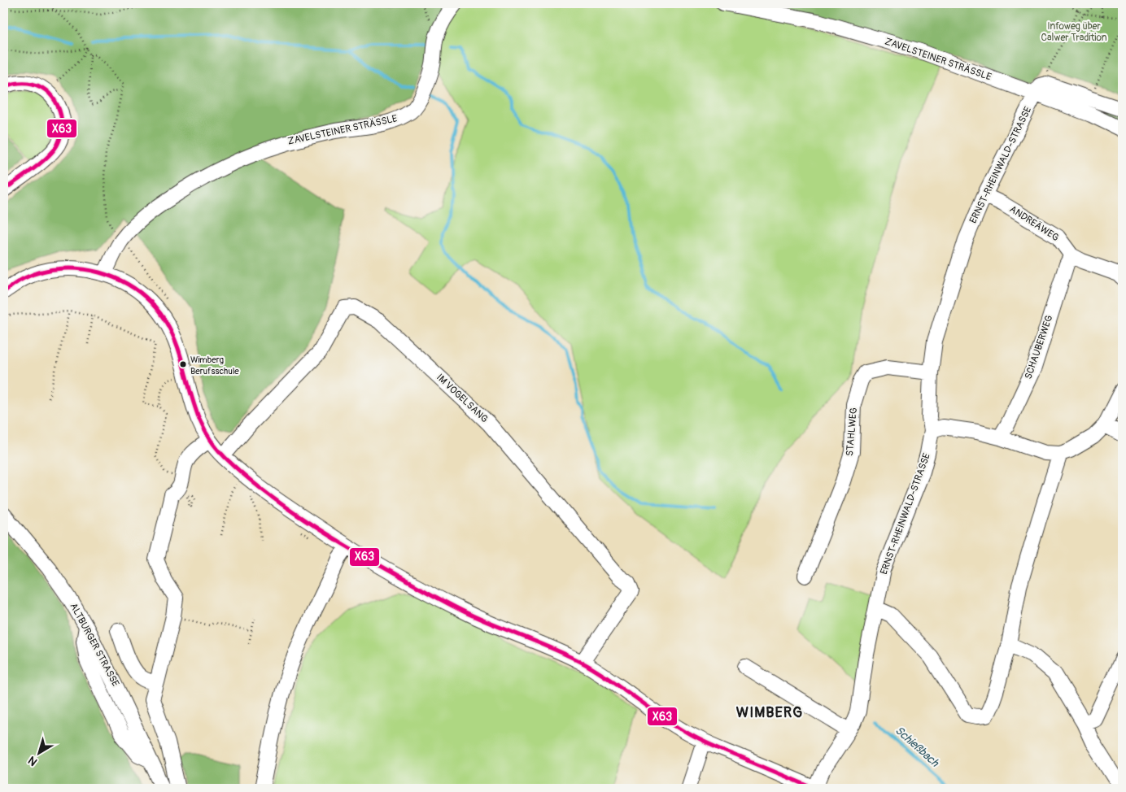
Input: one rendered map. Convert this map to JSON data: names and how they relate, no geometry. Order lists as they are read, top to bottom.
{
  "streets": {
    "street": [
      "ZAVELSTEINER STRÄSSLE",
      "ERNST-RHEINWALD-STRASSE",
      "ANDREÄWEG",
      "SCHAUBERWEG",
      "IM VOGELSANG",
      "STAHLWEG",
      "ALTBURGER STRASSE"
    ]
  },
  "crossings": [
    ["ZAVELSTEINER STRÄSSLE", "ERNST-RHEINWALD-STRASSE"],
    ["ERNST-RHEINWALD-STRASSE", "ANDREÄWEG"],
    ["ERNST-RHEINWALD-STRASSE", "STAHLWEG"],
    ["ANDREÄWEG", "SCHAUBERWEG"]
  ],
  "districts": ["WIMBERG"],
  "water": ["Schießbach"],
  "parks": ["Infoweg über Calwer Tradition"],
  "places": ["Wimberg Berufsschule"],
  "lines": ["transit line X63"],
  "north": "bottom left"
}
